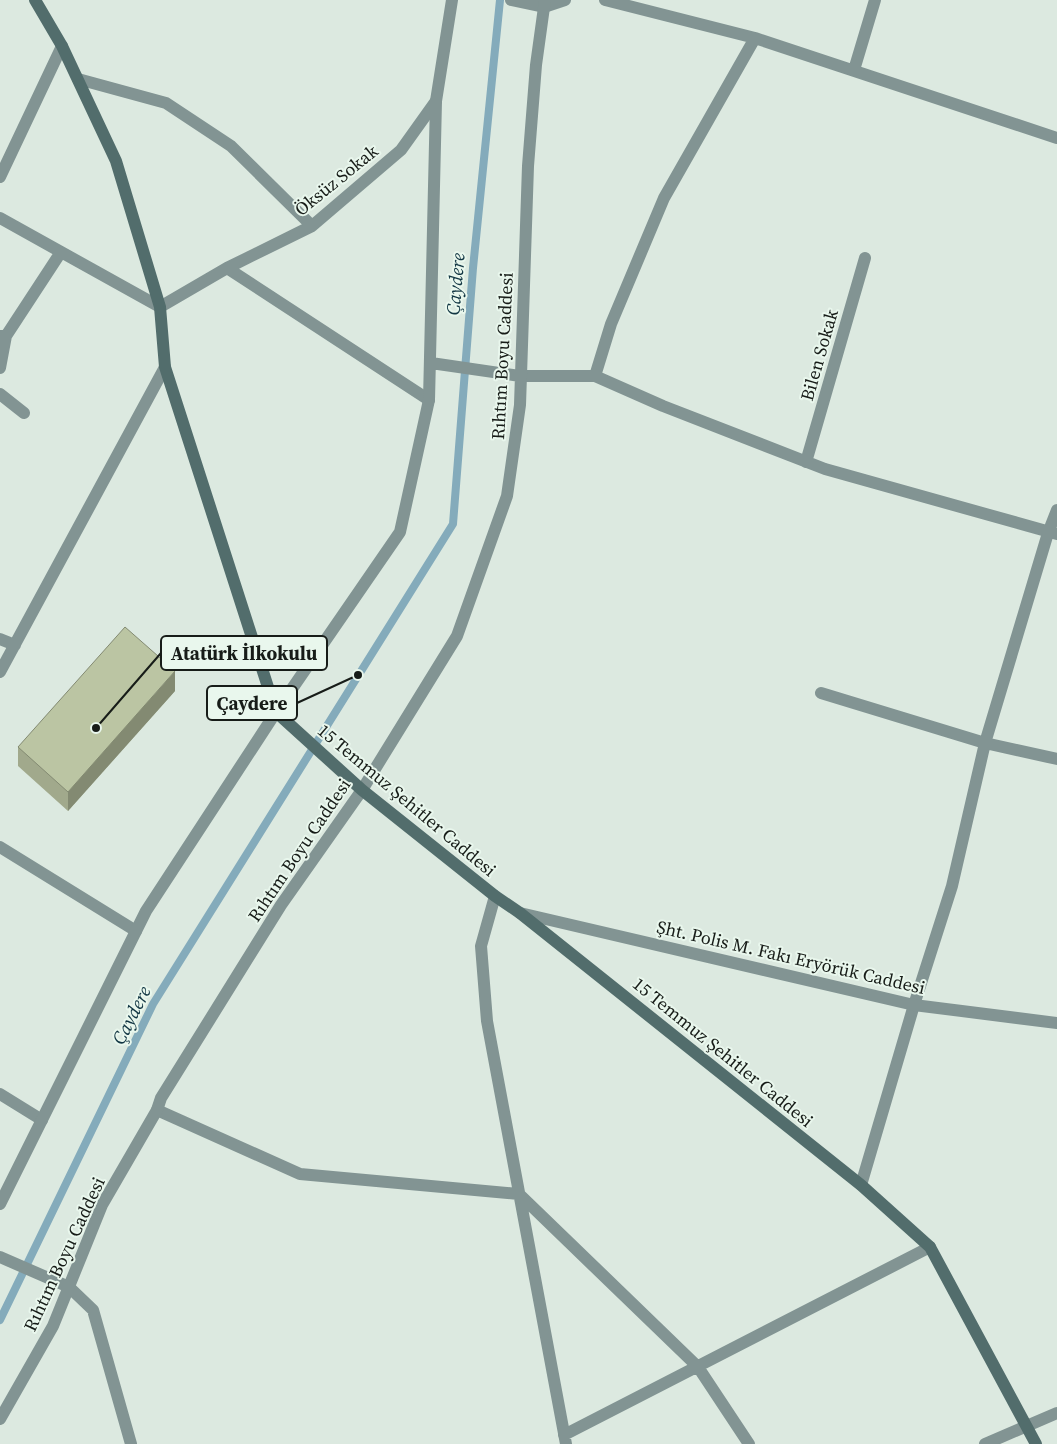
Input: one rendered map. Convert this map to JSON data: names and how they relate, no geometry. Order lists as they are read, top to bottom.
{
  "streets": {
    "main road": ["15 Temmuz Şehitler Caddesi"],
    "street": [
      "Öksüz Sokak",
      "Bilen Sokak",
      "Rıhtım Boyu Caddesi",
      "Şht. Polis M. Fakı Eryörük Caddesi"
    ]
  },
  "crossings": [
    ["Rıhtım Boyu Caddesi", "15 Temmuz Şehitler Caddesi"],
    ["15 Temmuz Şehitler Caddesi", "Şht. Polis M. Fakı Eryörük Caddesi"]
  ],
  "water": ["Çaydere"],
  "places": ["Çaydere", "Atatürk İlkokulu"]
}
